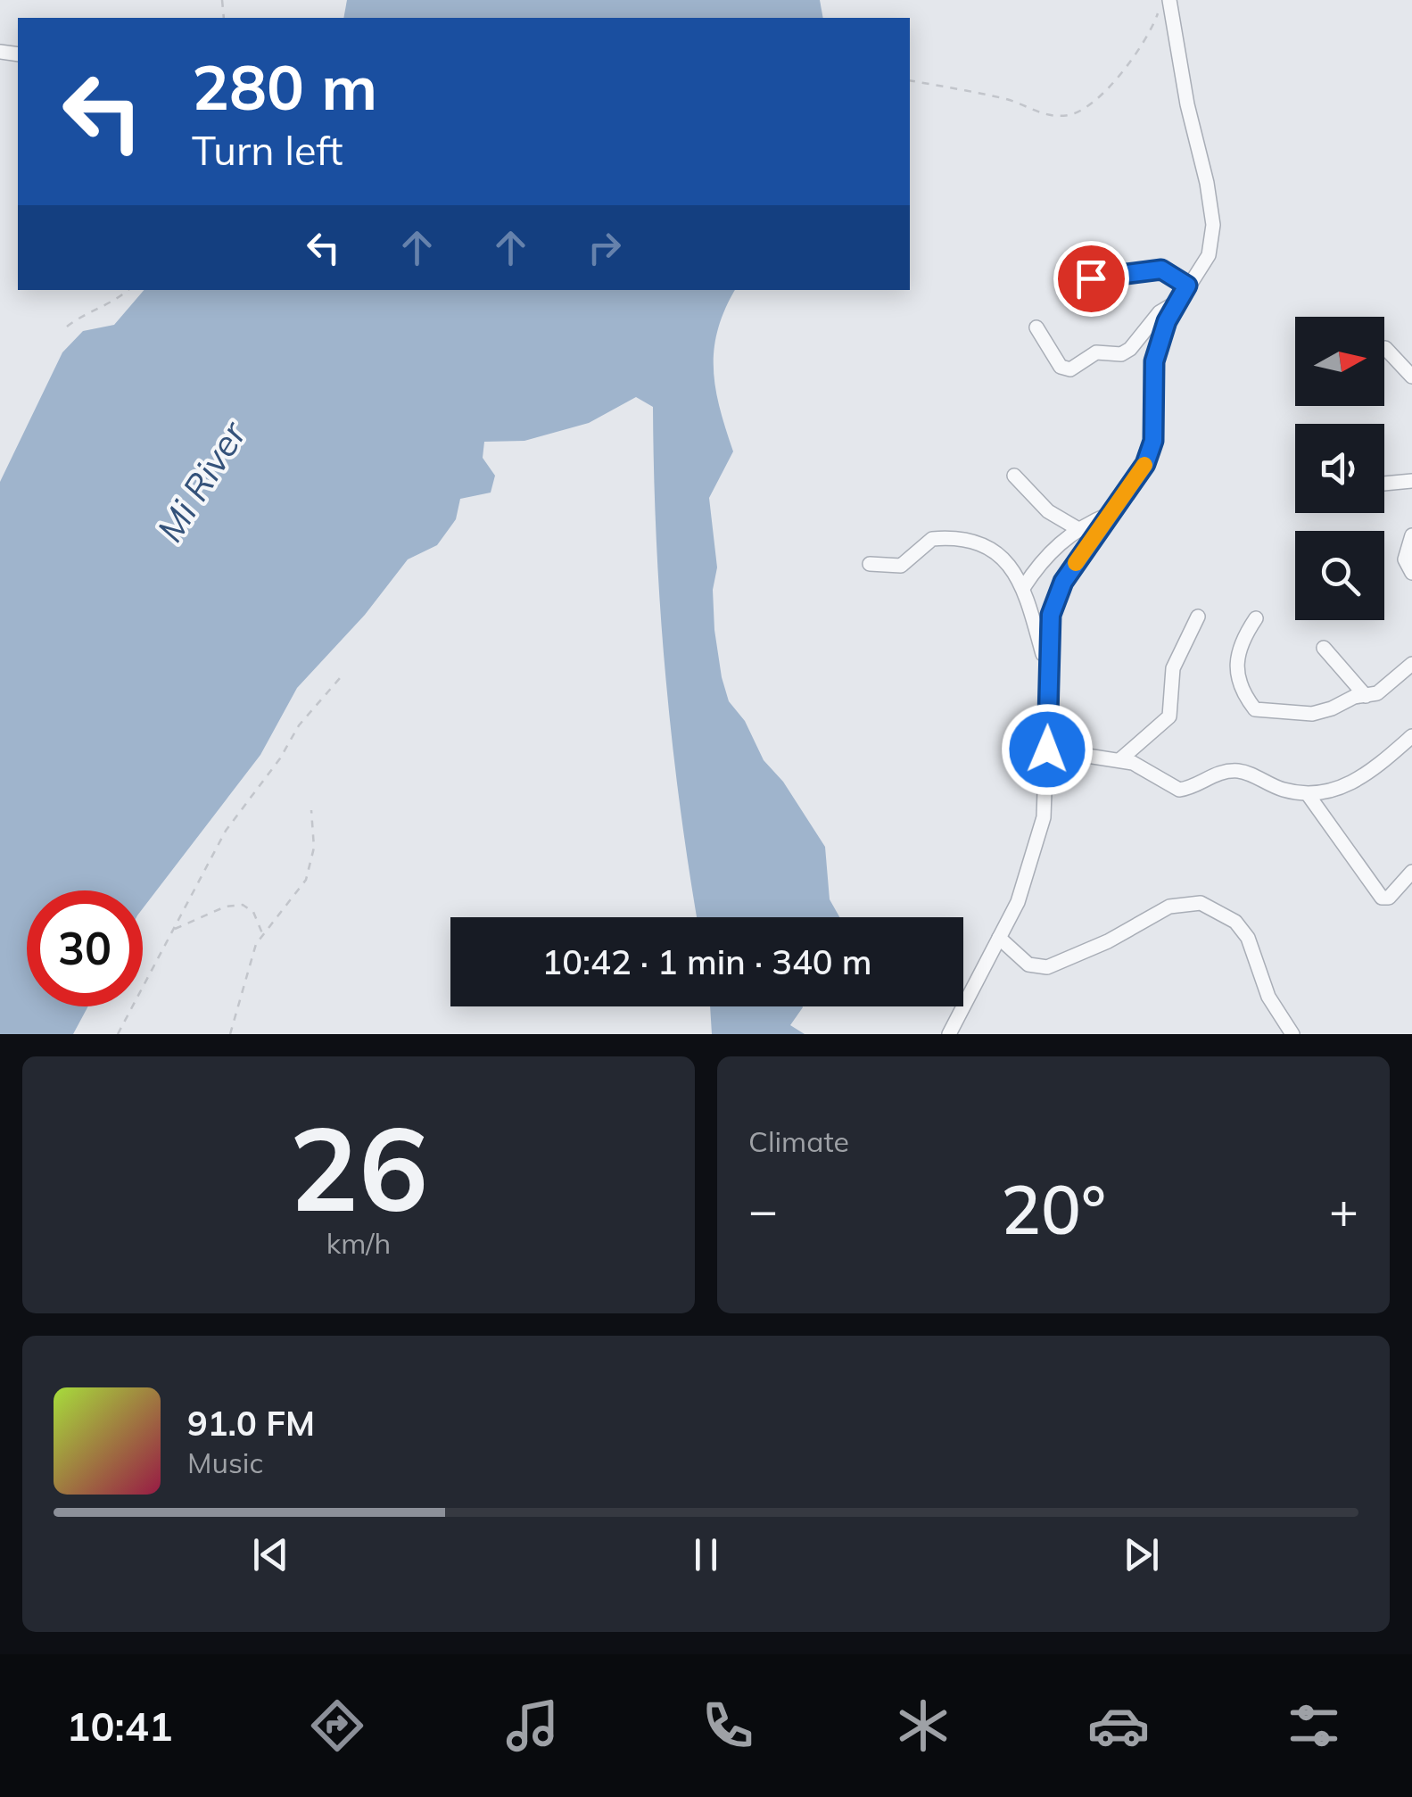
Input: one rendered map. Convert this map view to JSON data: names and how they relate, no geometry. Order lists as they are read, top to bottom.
{
  "water": ["Mi River"],
  "north": "right",
  "page": {
    "turn": ["280 m", "Turn left"],
    "limit": "30",
    "trip": "10:42 · 1 min · 340 m",
    "tile": [
      ["26", "km/h"],
      "Climate"
    ],
    "heat": ["−", "20°", "+"],
    "song": ["91.0 FM", "Music"],
    "tabs": "10:41"
  }
}
